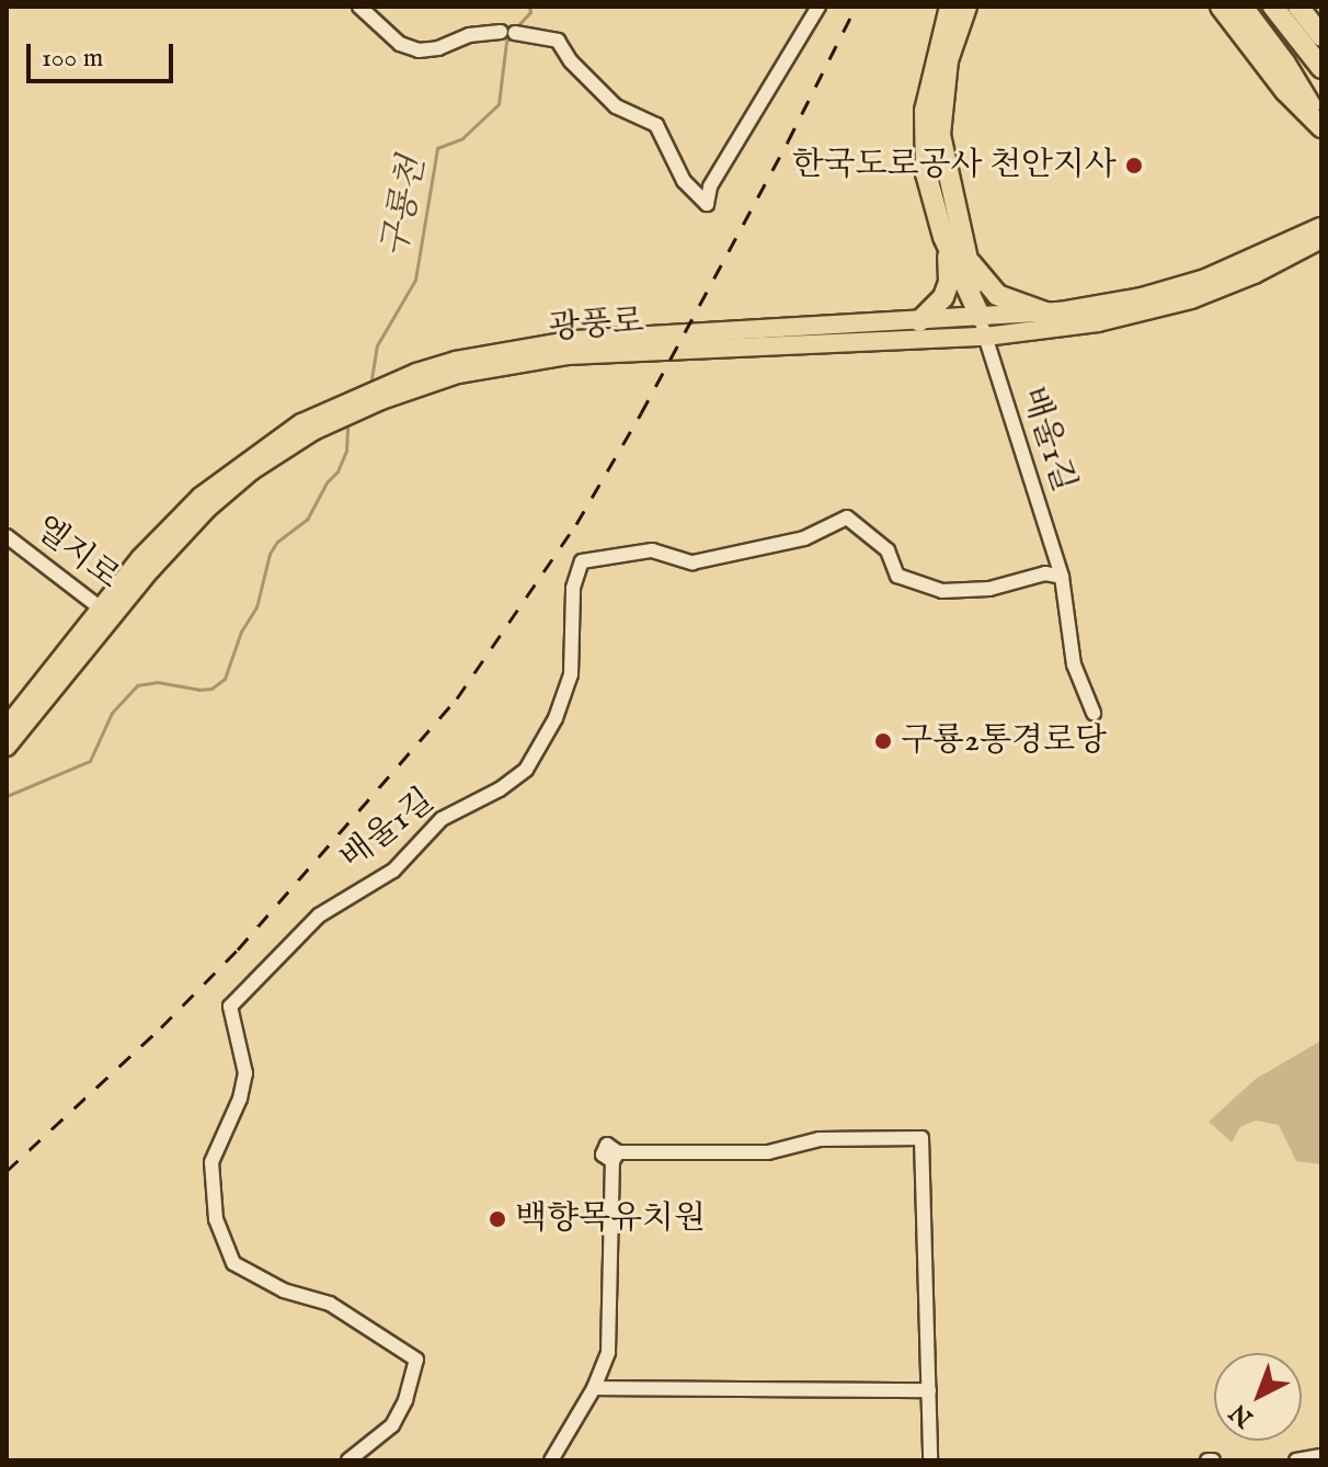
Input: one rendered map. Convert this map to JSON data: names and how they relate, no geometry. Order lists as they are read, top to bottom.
{
  "streets": {
    "main road": ["광풍로"],
    "street": ["배울1길", "엘지로"]
  },
  "crossings": [
    ["광풍로", "배울1길"],
    ["광풍로", "엘지로"]
  ],
  "water": ["구룡천"],
  "places": ["한국도로공사 천안지사", "구룡2통경로당", "백향목유치원"],
  "scale_bar": "100 m",
  "north": "bottom left"
}
